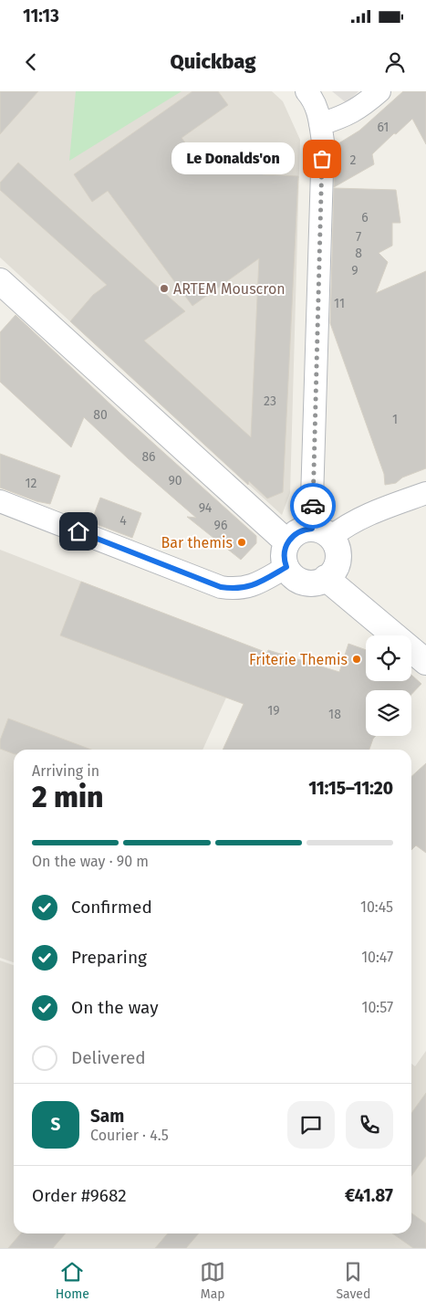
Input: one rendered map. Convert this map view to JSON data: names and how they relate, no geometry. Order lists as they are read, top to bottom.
{
  "places": [
    "Le Donalds'on",
    "ARTEM Mouscron",
    "Bar themis",
    "Friterie Themis"
  ],
  "house_numbers": [
    "61",
    "2",
    "6",
    "7",
    "8",
    "9",
    "11",
    "23",
    "80",
    "1",
    "86",
    "90",
    "12",
    "94",
    "4",
    "96",
    "19",
    "18"
  ],
  "page": {
    "status": "11:13",
    "header": "Quickbag",
    "bubble": "Le Donalds'on",
    "heading": ["2 min", "Arriving in", "11:15–11:20"],
    "panel": [
      "Sam",
      "Courier · 4.5",
      "Order #9682",
      "€41.87"
    ],
    "bar": "On the way · 90 m",
    "list": [
      ["Confirmed", "10:45"],
      ["Preparing", "10:47"],
      ["On the way", "10:57"],
      "Delivered"
    ],
    "round": "S",
    "tabs": ["Home", "Map", "Saved"]
  }
}
